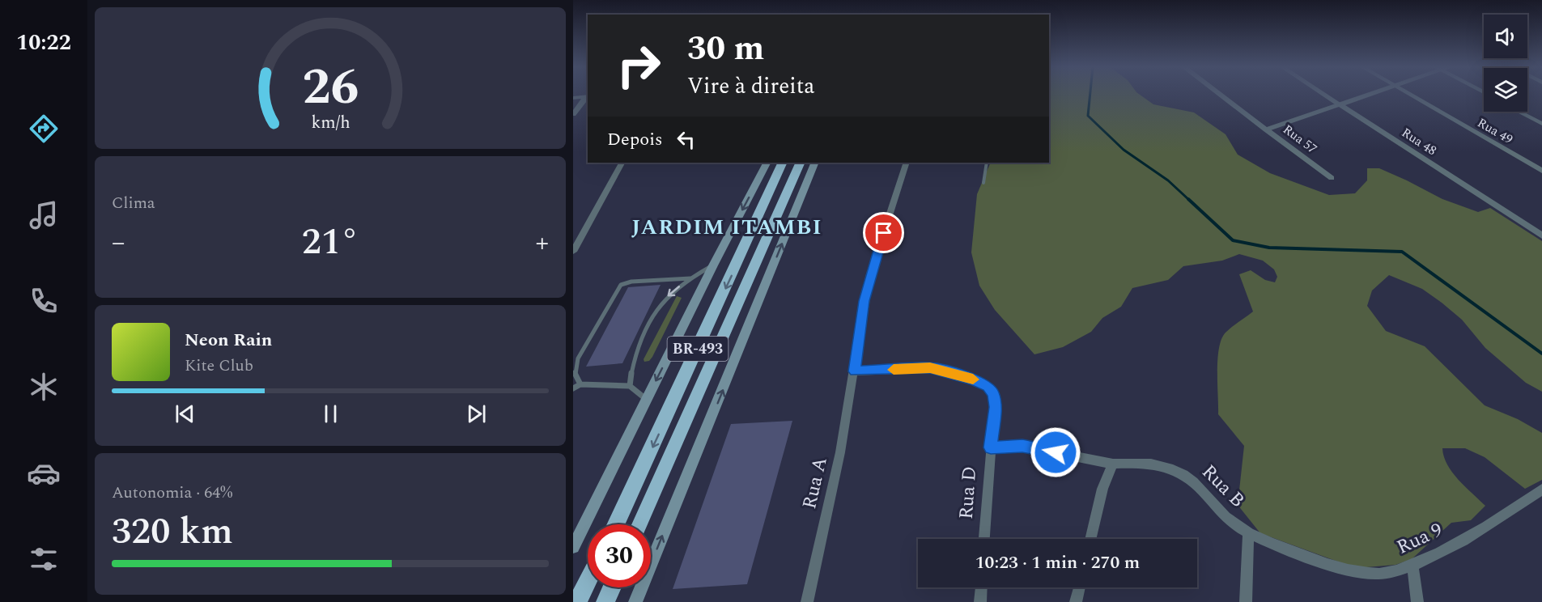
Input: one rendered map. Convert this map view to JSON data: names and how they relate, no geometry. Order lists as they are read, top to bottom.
{
  "streets": {
    "highway": ["BR-493"],
    "street": [
      "Rua 49",
      "Rua 57",
      "Rua 48",
      "Rua A",
      "Rua B",
      "Rua D",
      "Rua 9"
    ]
  },
  "crossings": [
    ["Rua B", "Rua D"],
    ["Rua B", "Rua 9"]
  ],
  "districts": ["JARDIM ITAMBI"],
  "page": {
    "tabs": "10:22",
    "turn": ["30 m", "Vire à direita"],
    "then": "Depois",
    "tile": [
      "Clima",
      ["Autonomia · 64%", "320 km"]
    ],
    "heat": ["−", "21°", "+"],
    "song": ["Neon Rain", "Kite Club"],
    "limit": "30",
    "trip": "10:23 · 1 min · 270 m",
    "gauge": ["26", "km/h"]
  }
}
